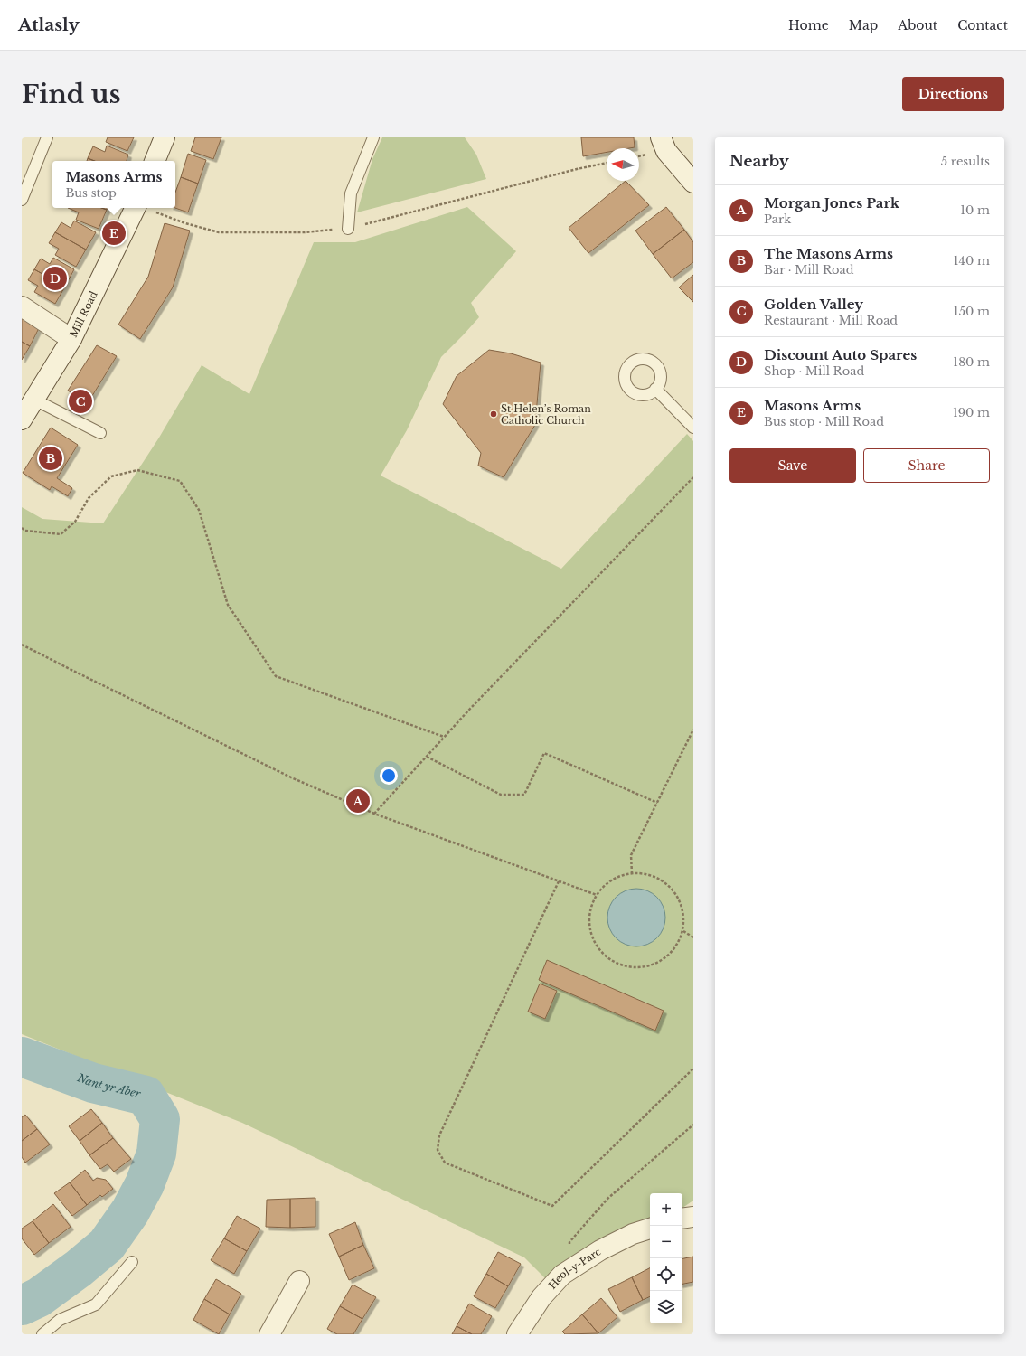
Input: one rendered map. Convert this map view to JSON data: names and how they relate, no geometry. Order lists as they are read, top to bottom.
{
  "streets": {
    "main road": ["Mill Road", "Heol-y-Parc"]
  },
  "water": ["Nant yr Aber"],
  "places": ["St Helen’s Roman Catholic Church"],
  "north": "left",
  "page": {
    "header": "Atlasly",
    "nav": [
      "Home",
      "Map",
      "About",
      "Contact"
    ],
    "buttons": [
      "Directions",
      ["Save", "Share"]
    ],
    "title": "Find us",
    "heading": ["Nearby", "5 results"],
    "popup": ["Masons Arms", "Bus stop"],
    "list": [
      {
        "mark": "A",
        "name": "Morgan Jones Park",
        "note": "Park",
        "value": "10 m"
      },
      {
        "mark": "B",
        "name": "The Masons Arms",
        "note": "Bar · Mill Road",
        "value": "140 m"
      },
      {
        "mark": "C",
        "name": "Golden Valley",
        "note": "Restaurant · Mill Road",
        "value": "150 m"
      },
      {
        "mark": "D",
        "name": "Discount Auto Spares",
        "note": "Shop · Mill Road",
        "value": "180 m"
      },
      {
        "mark": "E",
        "name": "Masons Arms",
        "note": "Bus stop · Mill Road",
        "value": "190 m"
      }
    ],
    "pins": [
      "E",
      "D",
      "C",
      "B",
      "A"
    ],
    "map_buttons": ["+", "−"]
  }
}
